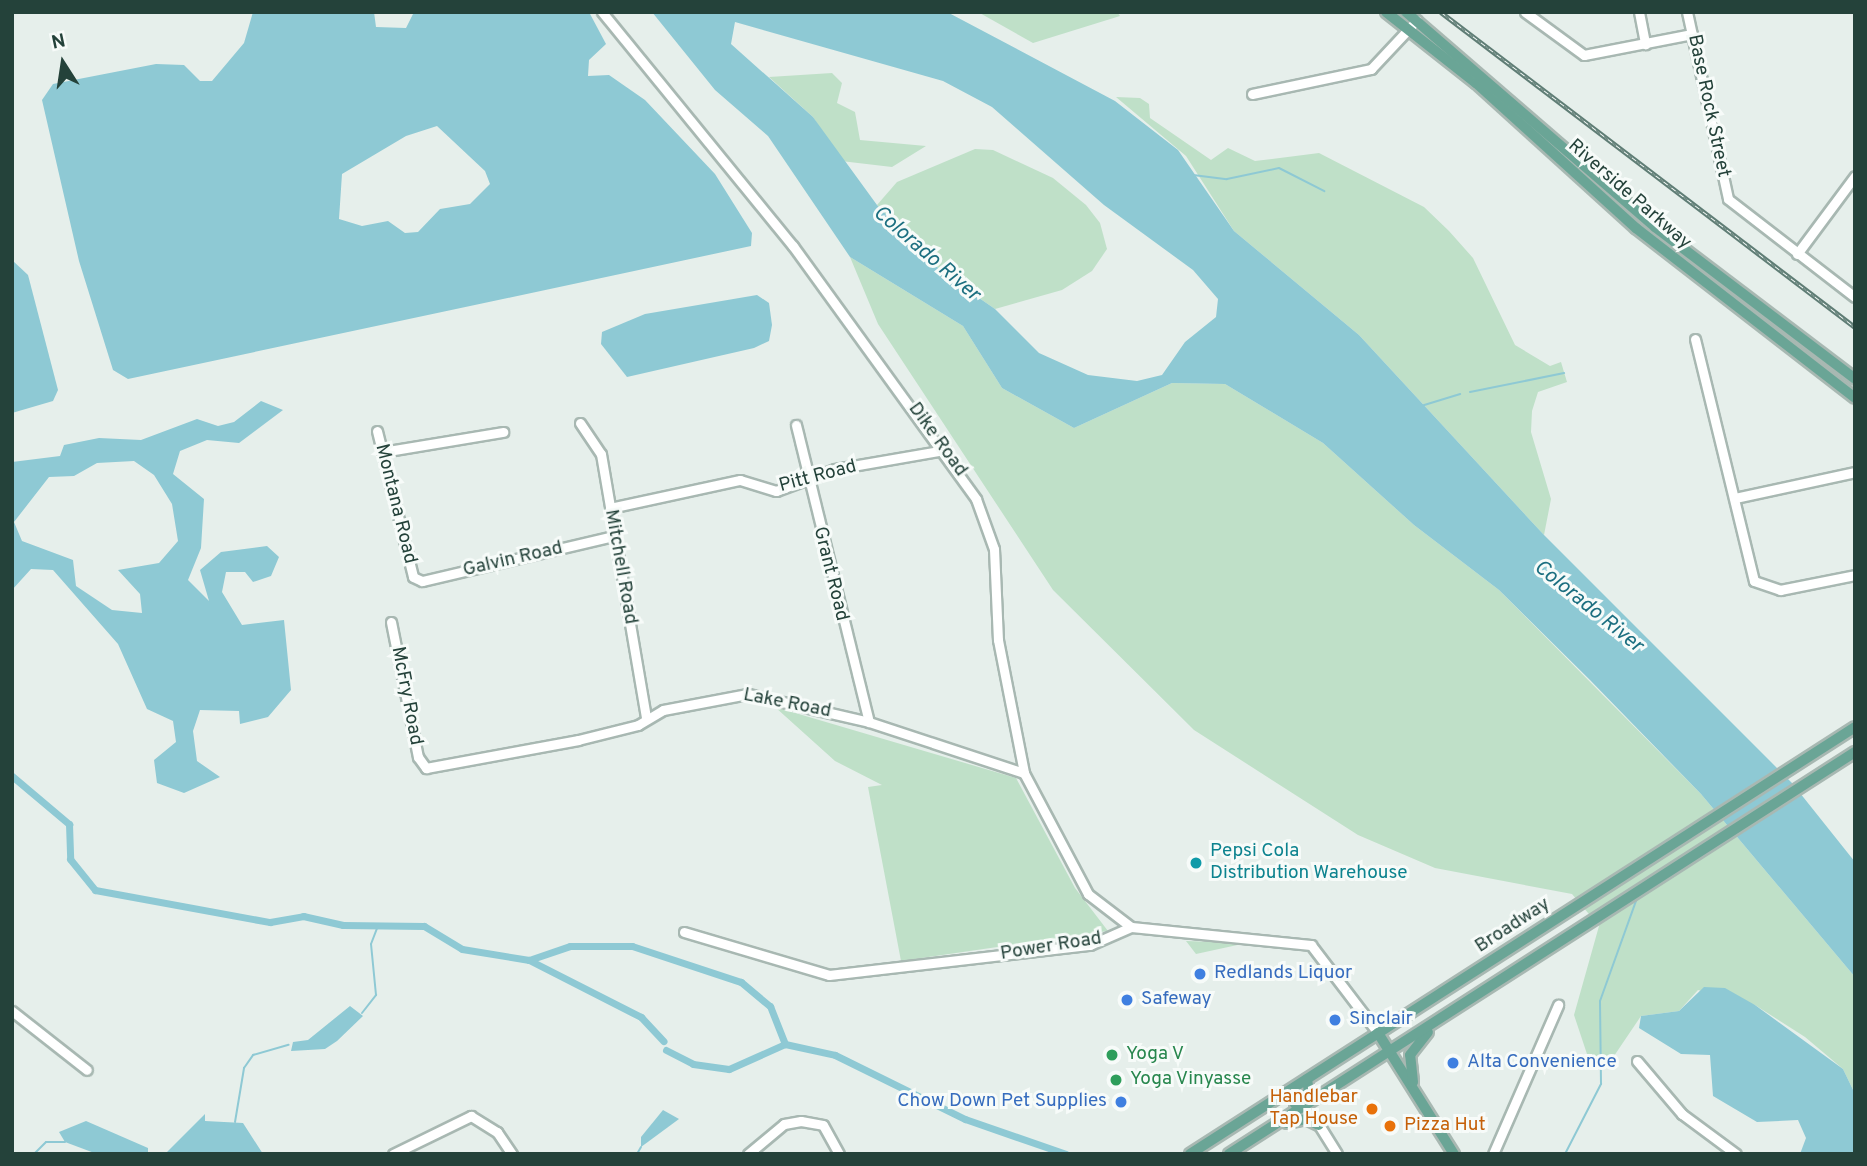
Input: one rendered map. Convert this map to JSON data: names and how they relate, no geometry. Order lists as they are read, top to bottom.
{
  "streets": {
    "main road": ["Riverside Parkway", "Broadway"],
    "street": [
      "Base Rock Street",
      "Dike Road",
      "Pitt Road",
      "Montana Road",
      "Galvin Road",
      "Mitchell Road",
      "Grant Road",
      "McFry Road",
      "Lake Road",
      "Power Road"
    ]
  },
  "crossings": [
    ["Dike Road", "Pitt Road"],
    ["Dike Road", "Lake Road"],
    ["Dike Road", "Power Road"],
    ["Pitt Road", "Mitchell Road"],
    ["Pitt Road", "Grant Road"],
    ["Montana Road", "Galvin Road"],
    ["Galvin Road", "Mitchell Road"],
    ["Mitchell Road", "Lake Road"],
    ["Grant Road", "Lake Road"],
    ["McFry Road", "Lake Road"],
    ["Broadway", "Power Road"]
  ],
  "water": ["Colorado River"],
  "places": [
    "Pepsi Cola Distribution Warehouse",
    "Redlands Liquor",
    "Safeway",
    "Sinclair",
    "Yoga V",
    "Alta Convenience",
    "Yoga Vinyasse",
    "Chow Down Pet Supplies",
    "Handlebar Tap House",
    "Pizza Hut"
  ],
  "north": "top"
}
